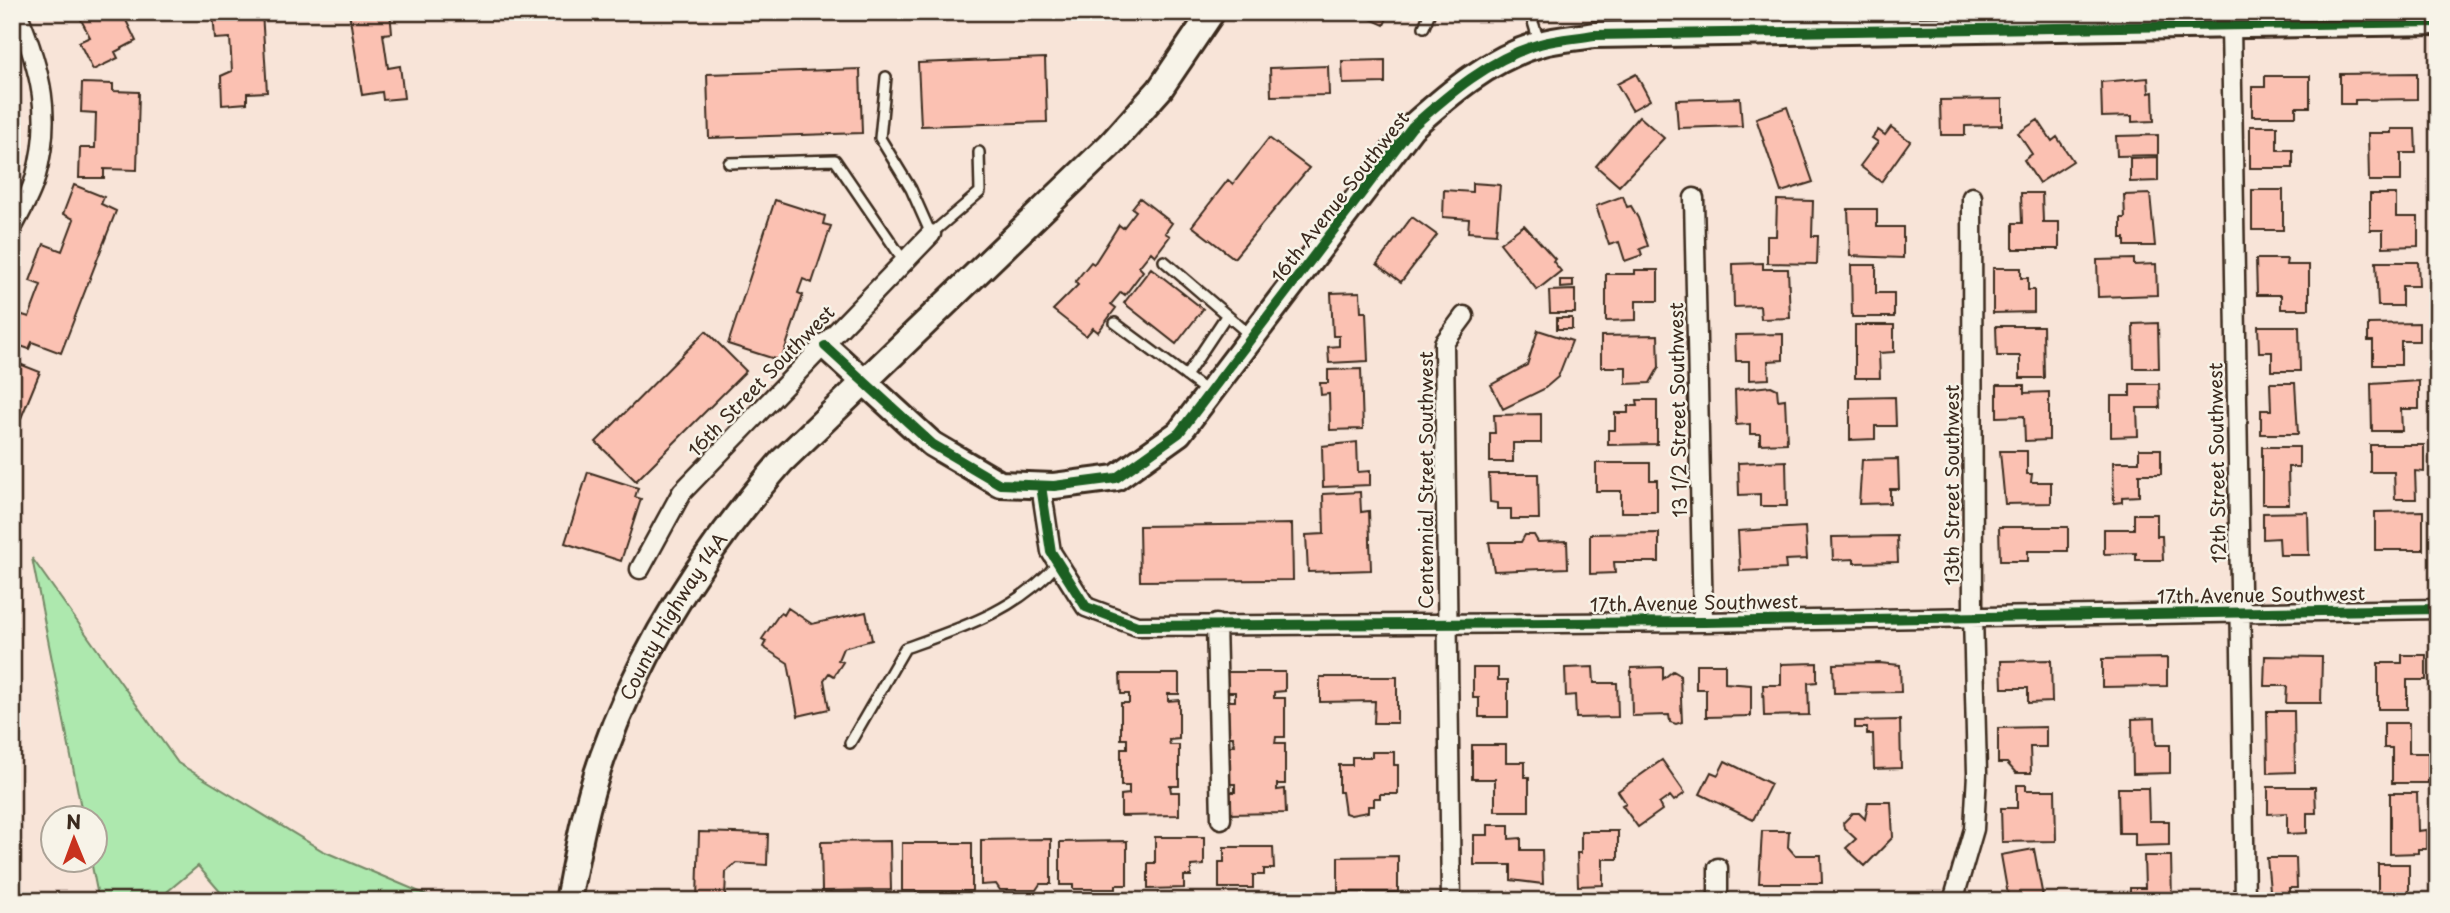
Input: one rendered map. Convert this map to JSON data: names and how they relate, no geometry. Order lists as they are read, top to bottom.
{
  "streets": {
    "street": [
      "16th Avenue Southwest",
      "16th Street Southwest",
      "13 1/2 Street Southwest",
      "12th Street Southwest",
      "Centennial Street Southwest",
      "13th Street Southwest",
      "17th Avenue Southwest",
      "County Highway 14A"
    ]
  },
  "crossings": [
    ["16th Avenue Southwest", "16th Street Southwest"],
    ["16th Avenue Southwest", "12th Street Southwest"],
    ["16th Avenue Southwest", "17th Avenue Southwest"],
    ["16th Avenue Southwest", "County Highway 14A"],
    ["13 1/2 Street Southwest", "17th Avenue Southwest"],
    ["12th Street Southwest", "17th Avenue Southwest"],
    ["Centennial Street Southwest", "17th Avenue Southwest"],
    ["13th Street Southwest", "17th Avenue Southwest"]
  ],
  "north": "top"
}
